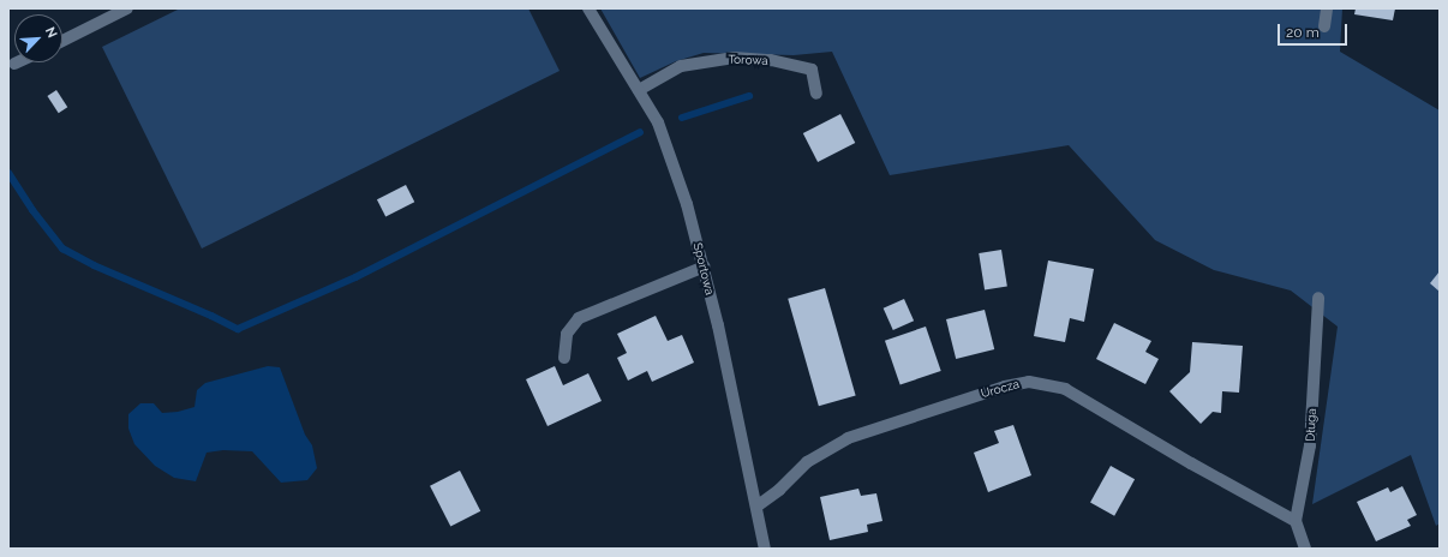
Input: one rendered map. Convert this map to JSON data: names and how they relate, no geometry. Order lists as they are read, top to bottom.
{
  "streets": {
    "street": [
      "Torowa",
      "Sportowa",
      "Urocza",
      "Długa"
    ]
  },
  "crossings": [
    ["Torowa", "Sportowa"],
    ["Sportowa", "Urocza"],
    ["Urocza", "Długa"]
  ],
  "scale_bar": "20 m",
  "north": "top right"
}
